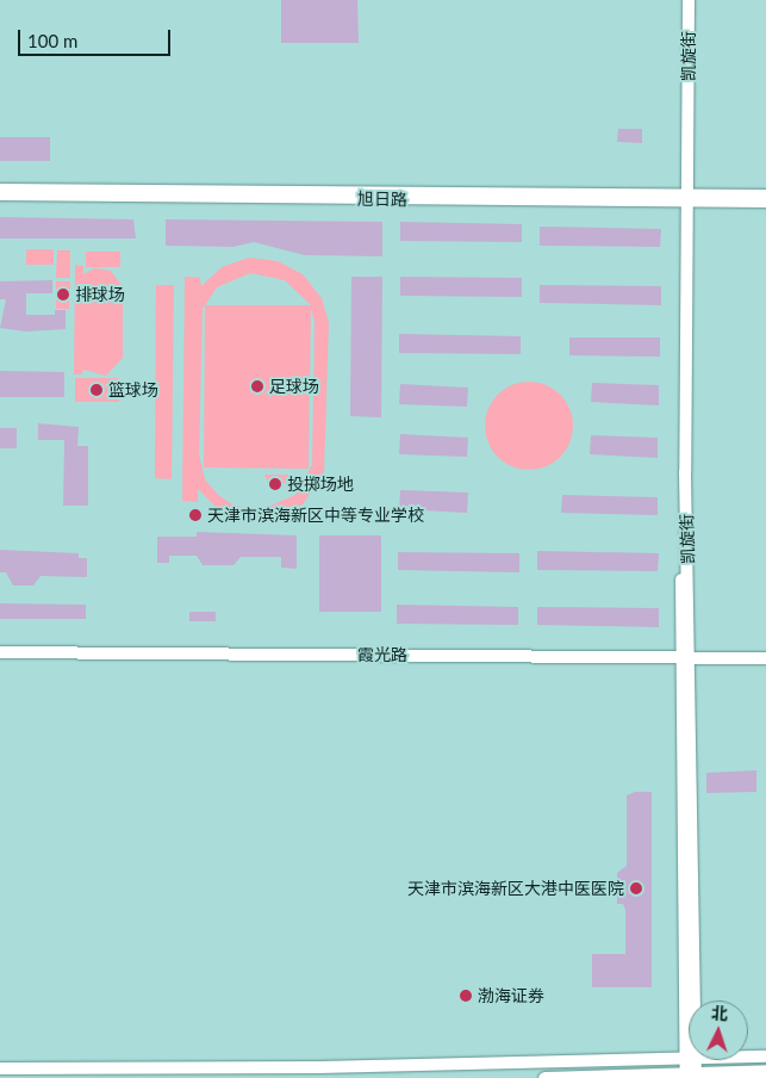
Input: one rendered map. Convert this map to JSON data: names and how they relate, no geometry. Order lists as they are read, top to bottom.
{
  "streets": {
    "street": ["凯旋街", "旭日路", "霞光路"]
  },
  "crossings": [
    ["凯旋街", "旭日路"],
    ["凯旋街", "霞光路"]
  ],
  "places": [
    "排球场",
    "足球场",
    "篮球场",
    "投掷场地",
    "天津市滨海新区中等专业学校",
    "天津市滨海新区大港中医医院",
    "渤海证券"
  ],
  "scale_bar": "100 m",
  "north": "top"
}
